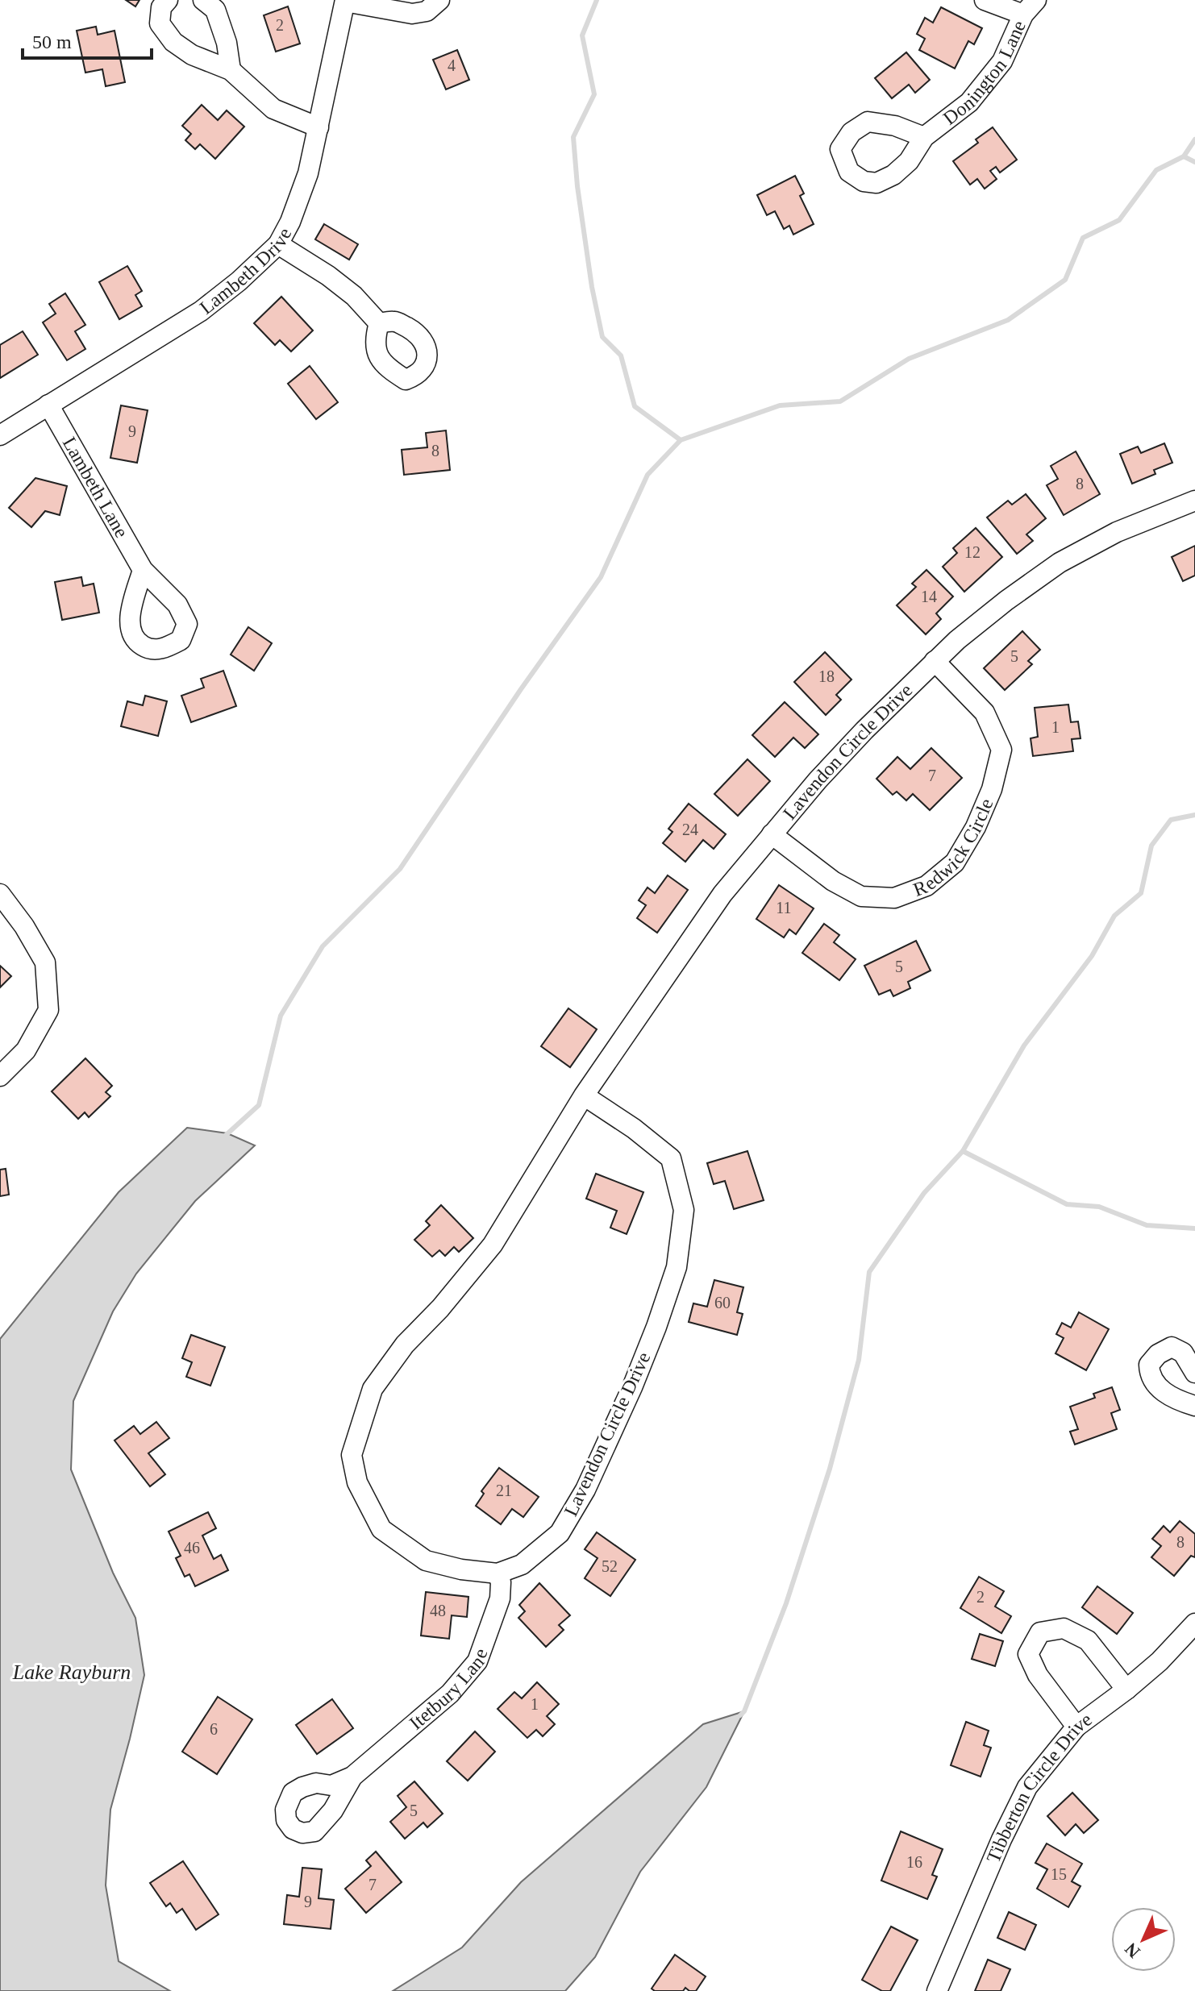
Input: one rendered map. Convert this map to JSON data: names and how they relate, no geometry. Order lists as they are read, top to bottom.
{
  "streets": {
    "street": [
      "Donington Lane",
      "Lambeth Drive",
      "Lambeth Lane",
      "Lavendon Circle Drive",
      "Redwick Circle",
      "Itetbury Lane",
      "Tibberton Circle Drive"
    ]
  },
  "crossings": [
    ["Lambeth Drive", "Lambeth Lane"],
    ["Lavendon Circle Drive", "Redwick Circle"],
    ["Lavendon Circle Drive", "Itetbury Lane"]
  ],
  "water": ["Lake Rayburn"],
  "house_numbers": [
    "2",
    "4",
    "9",
    "8",
    "8",
    "12",
    "14",
    "5",
    "18",
    "1",
    "7",
    "24",
    "11",
    "5",
    "60",
    "21",
    "8",
    "46",
    "52",
    "2",
    "48",
    "1",
    "6",
    "5",
    "16",
    "15",
    "7",
    "9"
  ],
  "scale_bar": "50 m",
  "north": "bottom left"
}
